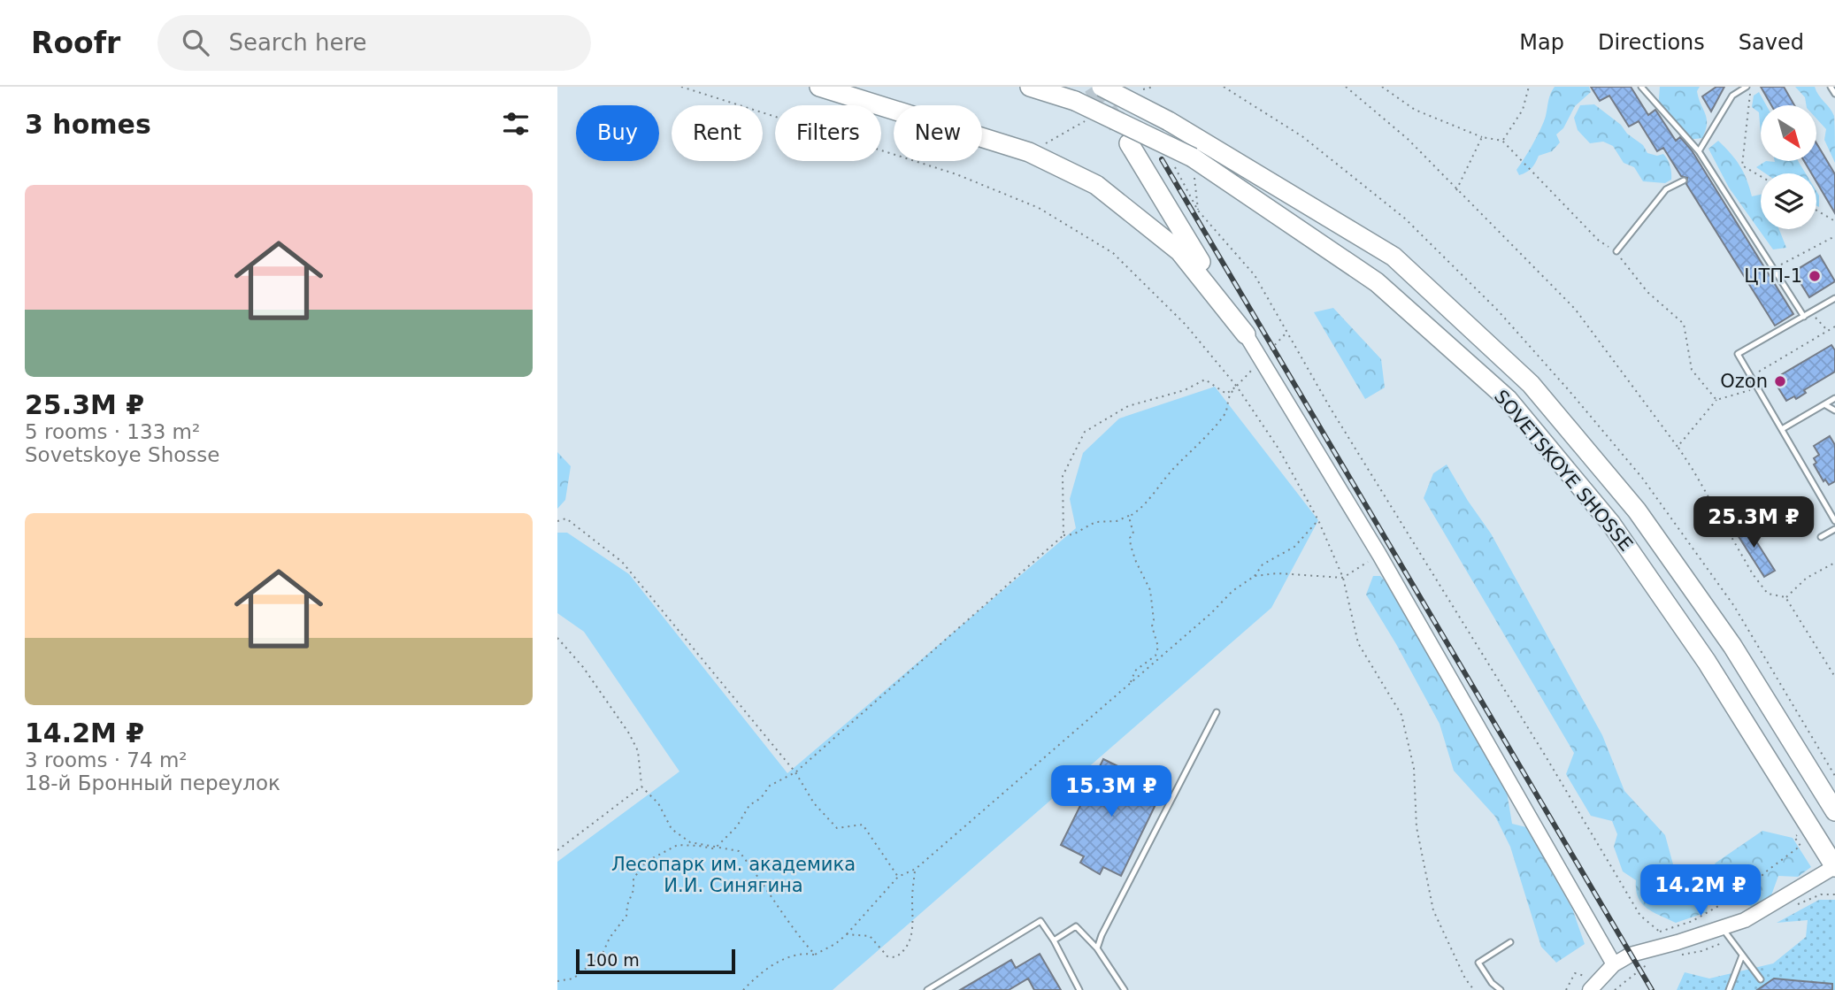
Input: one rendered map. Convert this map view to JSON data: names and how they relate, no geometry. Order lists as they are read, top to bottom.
{
  "streets": {
    "highway": ["SOVETSKOYE SHOSSE"]
  },
  "parks": ["Лесопарк им. академика И.И. Синягина"],
  "places": ["ЦТП-1", "Ozon"],
  "scale_bar": "100 m",
  "north": "bottom right",
  "page": {
    "header": "Roofr",
    "search": "Search here",
    "nav": ["Map", "Directions", "Saved"],
    "heading": "3 homes",
    "chip": [
      "Buy",
      "Rent",
      "Filters",
      "New"
    ],
    "list": [
      {
        "name": "25.3M ₽",
        "note": "5 rooms · 133 m² · Sovetskoye Shosse"
      },
      {
        "name": "14.2M ₽",
        "note": "3 rooms · 74 m² · 18-й Бронный переулок"
      }
    ],
    "price": ["25.3M ₽", "15.3M ₽", "14.2M ₽"],
    "scale": "100 m"
  }
}
